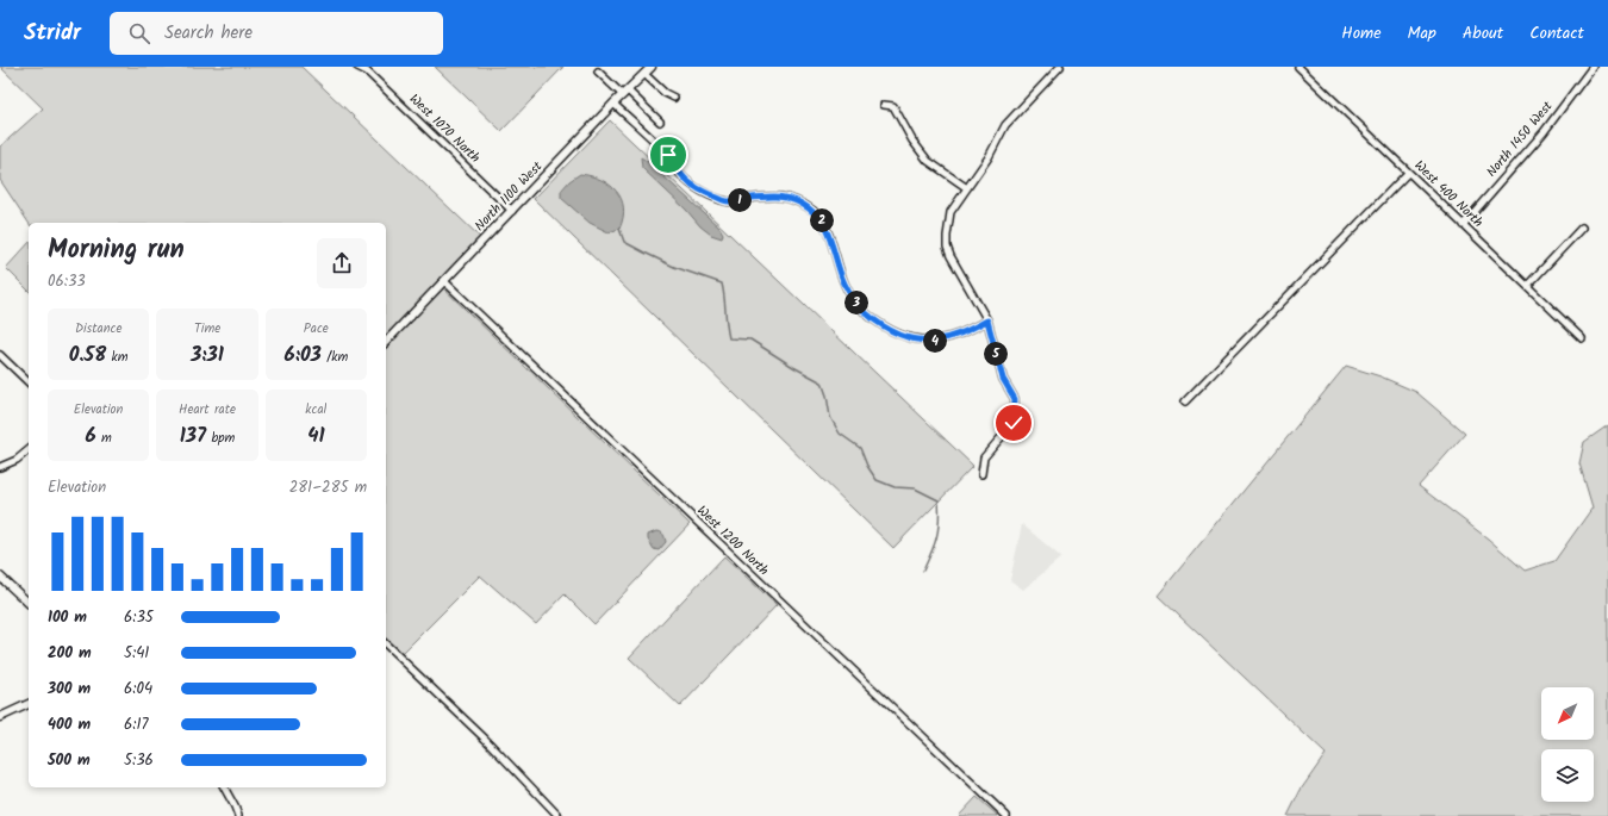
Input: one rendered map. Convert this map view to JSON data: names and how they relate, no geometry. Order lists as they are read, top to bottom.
{
  "streets": {
    "street": [
      "West 1070 North",
      "North 1450 West",
      "West 400 North",
      "North 1100 West",
      "West 1200 North"
    ]
  },
  "crossings": [
    ["West 1070 North", "North 1100 West"],
    ["North 1450 West", "West 400 North"],
    ["North 1100 West", "West 1200 North"]
  ],
  "north": "bottom left",
  "page": {
    "header": "Stridr",
    "search": "Search here",
    "nav": [
      "Home",
      "Map",
      "About",
      "Contact"
    ],
    "pins": [
      "1",
      "2",
      "3",
      "4",
      "5"
    ],
    "heading": ["Morning run", "06:33"],
    "stats": [
      ["Distance", "0.58 km"],
      ["Time", "3:31"],
      ["Pace", "6:03 /km"],
      ["Elevation", "6 m"],
      ["Heart rate", "137 bpm"],
      ["kcal", "41"]
    ],
    "chart": ["Elevation", "281–285 m"],
    "list": [
      {
        "name": "100 m",
        "note": "6:35"
      },
      {
        "name": "200 m",
        "note": "5:41"
      },
      {
        "name": "300 m",
        "note": "6:04"
      },
      {
        "name": "400 m",
        "note": "6:17"
      },
      {
        "name": "500 m",
        "note": "5:36"
      }
    ]
  }
}
